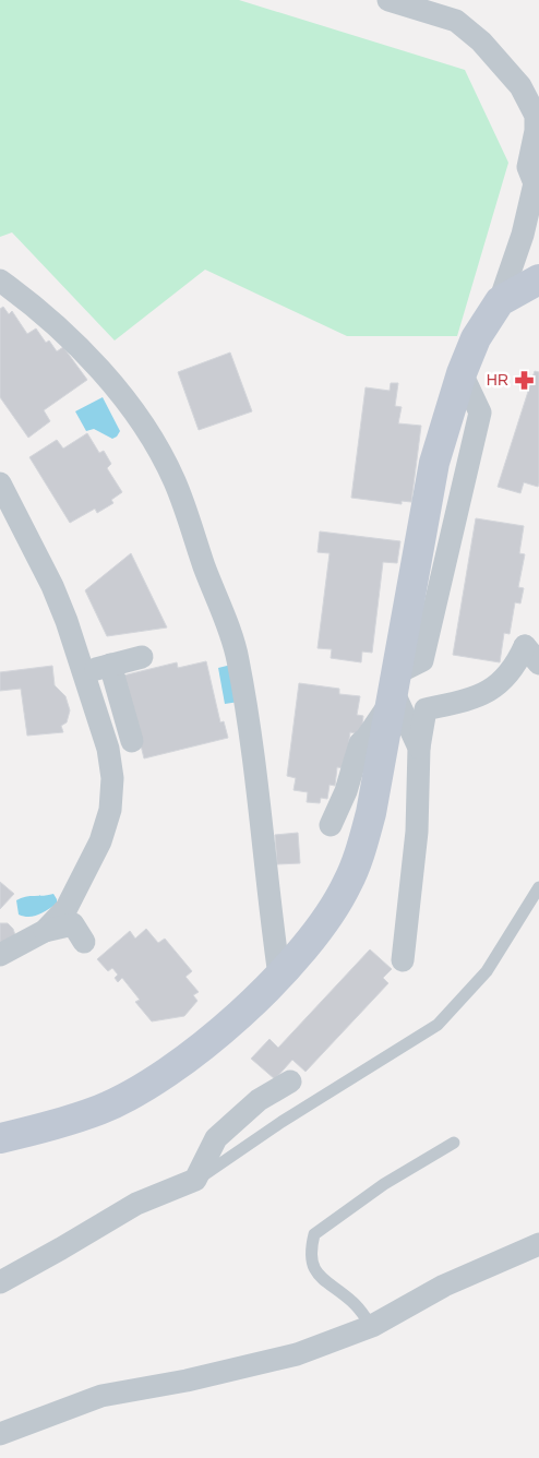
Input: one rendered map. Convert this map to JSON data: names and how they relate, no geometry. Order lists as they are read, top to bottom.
{
  "places": {
    "pharmacy": ["HR"]
  }
}
